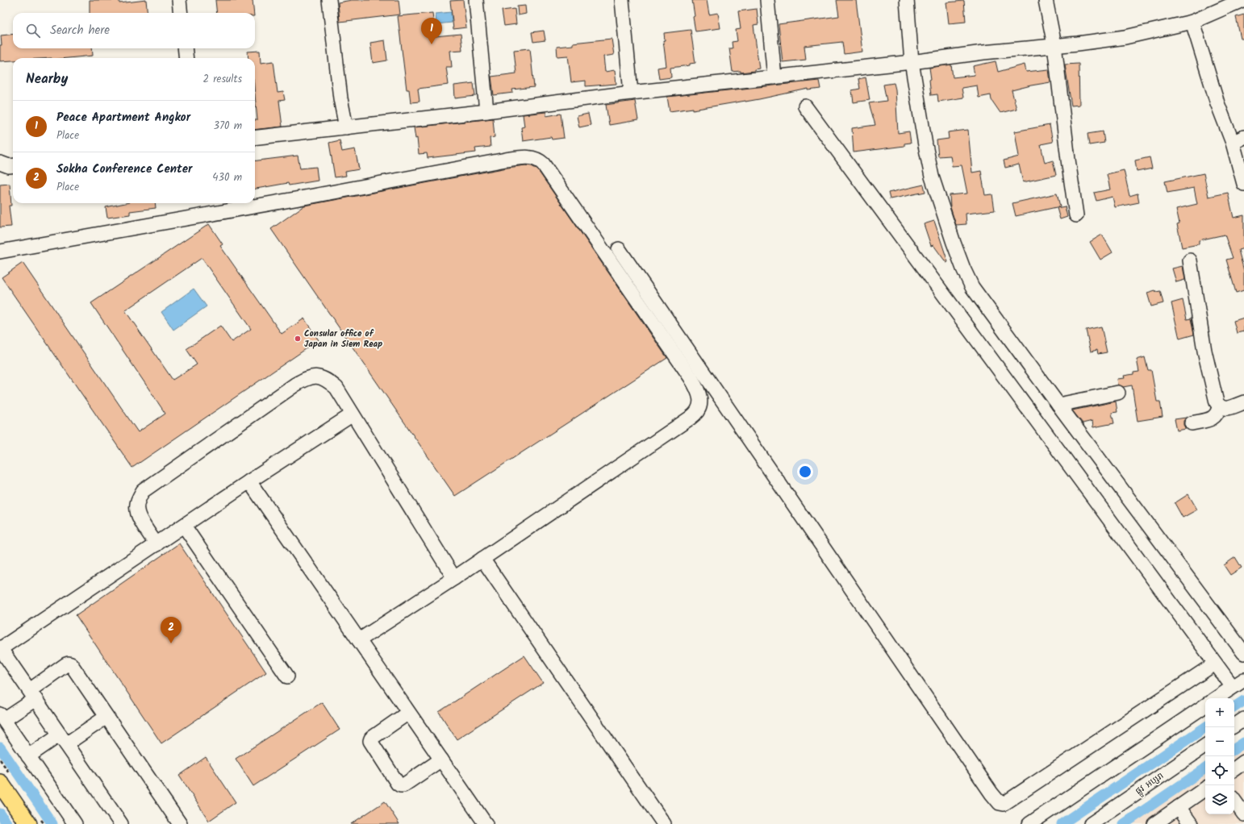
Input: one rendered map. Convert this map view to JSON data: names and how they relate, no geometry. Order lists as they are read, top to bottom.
{
  "streets": {
    "street": ["ផ្លូវ អប្សរា"]
  },
  "places": ["Consular office of Japan in Siem Reap"],
  "page": {
    "search": "Search here",
    "pins": ["1", "2"],
    "heading": ["Nearby", "2 results"],
    "list": [
      {
        "mark": "1",
        "name": "Peace Apartment Angkor",
        "note": "Place",
        "value": "370 m"
      },
      {
        "mark": "2",
        "name": "Sokha Conference Center",
        "note": "Place",
        "value": "430 m"
      }
    ],
    "map_buttons": ["+", "−"]
  }
}
